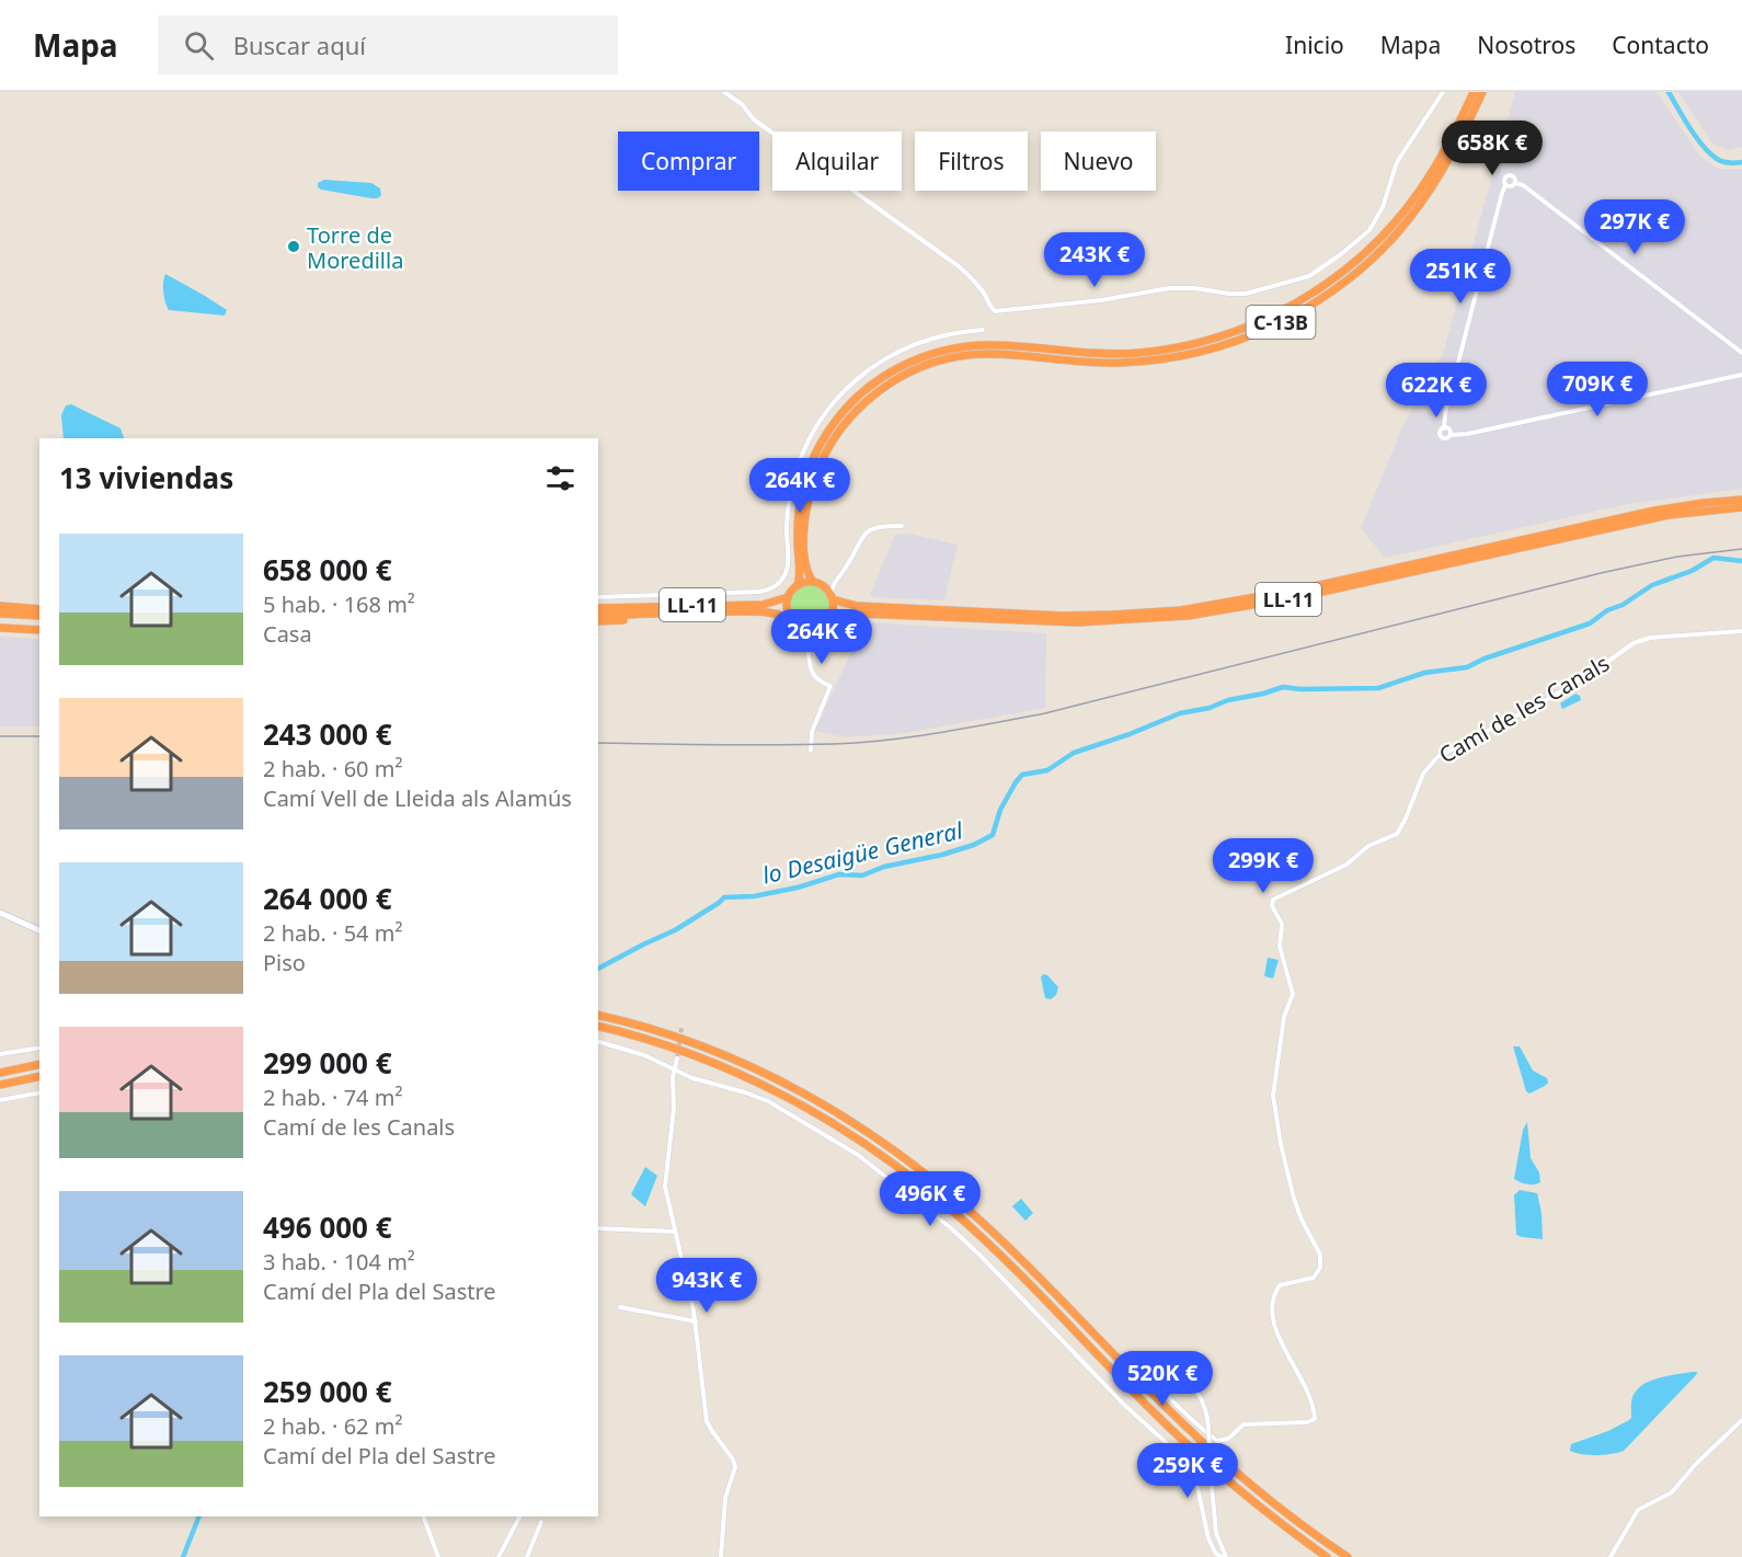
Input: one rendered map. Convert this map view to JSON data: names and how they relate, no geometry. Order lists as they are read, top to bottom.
{
  "streets": {
    "highway": ["C-13B", "LL-11"],
    "street": ["Camí de les Canals"]
  },
  "crossings": [
    ["C-13B", "LL-11"]
  ],
  "water": ["lo Desaigüe General"],
  "places": ["Torre de Moredilla"],
  "page": {
    "header": "Mapa",
    "search": "Buscar aquí",
    "nav": [
      "Inicio",
      "Mapa",
      "Nosotros",
      "Contacto"
    ],
    "price": [
      "658K €",
      "297K €",
      "243K €",
      "251K €",
      "709K €",
      "622K €",
      "264K €",
      "264K €",
      "299K €",
      "496K €",
      "943K €",
      "520K €",
      "259K €"
    ],
    "chip": [
      "Comprar",
      "Alquilar",
      "Filtros",
      "Nuevo"
    ],
    "heading": "13 viviendas",
    "list": [
      {
        "name": "658 000 €",
        "note": "5 hab. · 168 m² · Casa"
      },
      {
        "name": "243 000 €",
        "note": "2 hab. · 60 m² · Camí Vell de Lleida als Alamús"
      },
      {
        "name": "264 000 €",
        "note": "2 hab. · 54 m² · Piso"
      },
      {
        "name": "299 000 €",
        "note": "2 hab. · 74 m² · Camí de les Canals"
      },
      {
        "name": "496 000 €",
        "note": "3 hab. · 104 m² · Camí del Pla del Sastre"
      },
      {
        "name": "259 000 €",
        "note": "2 hab. · 62 m² · Camí del Pla del Sastre"
      }
    ]
  }
}
